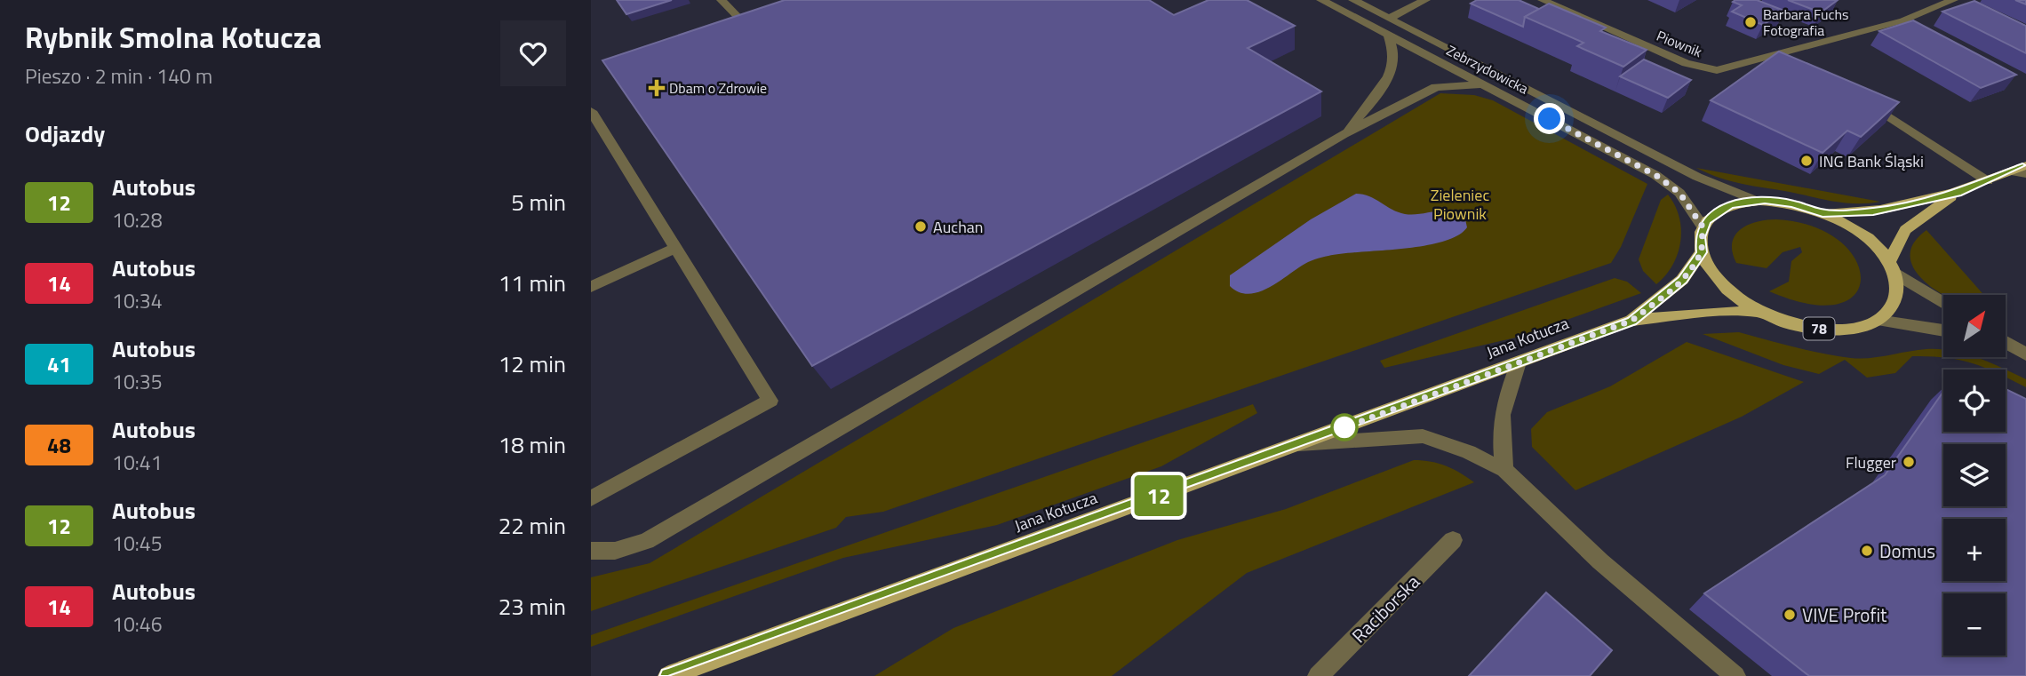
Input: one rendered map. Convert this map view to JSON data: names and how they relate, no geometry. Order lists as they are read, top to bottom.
{
  "streets": {
    "main road": ["78", "Jana Kotucza"],
    "street": ["Piownik", "Zebrzydowicka", "Raciborska"]
  },
  "crossings": [
    ["Zebrzydowicka", "78"],
    ["Zebrzydowicka", "Jana Kotucza"],
    ["78", "Jana Kotucza"]
  ],
  "parks": ["Zieleniec Piownik"],
  "places": {
    "other": [
      "Barbara Fuchs Fotografia",
      "ING Bank Śląski",
      "Auchan",
      "Flugger",
      "Domus",
      "VIVE Profit"
    ],
    "health": ["Dbam o Zdrowie"]
  },
  "lines": ["bus line 12"],
  "north": "top right",
  "page": {
    "heading": [
      ["Rybnik Smolna Kotucza", "Pieszo · 2 min · 140 m"],
      "Odjazdy"
    ],
    "on_map": "12",
    "list": [
      {
        "mark": "12",
        "name": "Autobus",
        "note": "10:28",
        "value": "5 min"
      },
      {
        "mark": "14",
        "name": "Autobus",
        "note": "10:34",
        "value": "11 min"
      },
      {
        "mark": "41",
        "name": "Autobus",
        "note": "10:35",
        "value": "12 min"
      },
      {
        "mark": "48",
        "name": "Autobus",
        "note": "10:41",
        "value": "18 min"
      },
      {
        "mark": "12",
        "name": "Autobus",
        "note": "10:45",
        "value": "22 min"
      },
      {
        "mark": "14",
        "name": "Autobus",
        "note": "10:46",
        "value": "23 min"
      }
    ],
    "map_buttons": ["+", "−"]
  }
}
